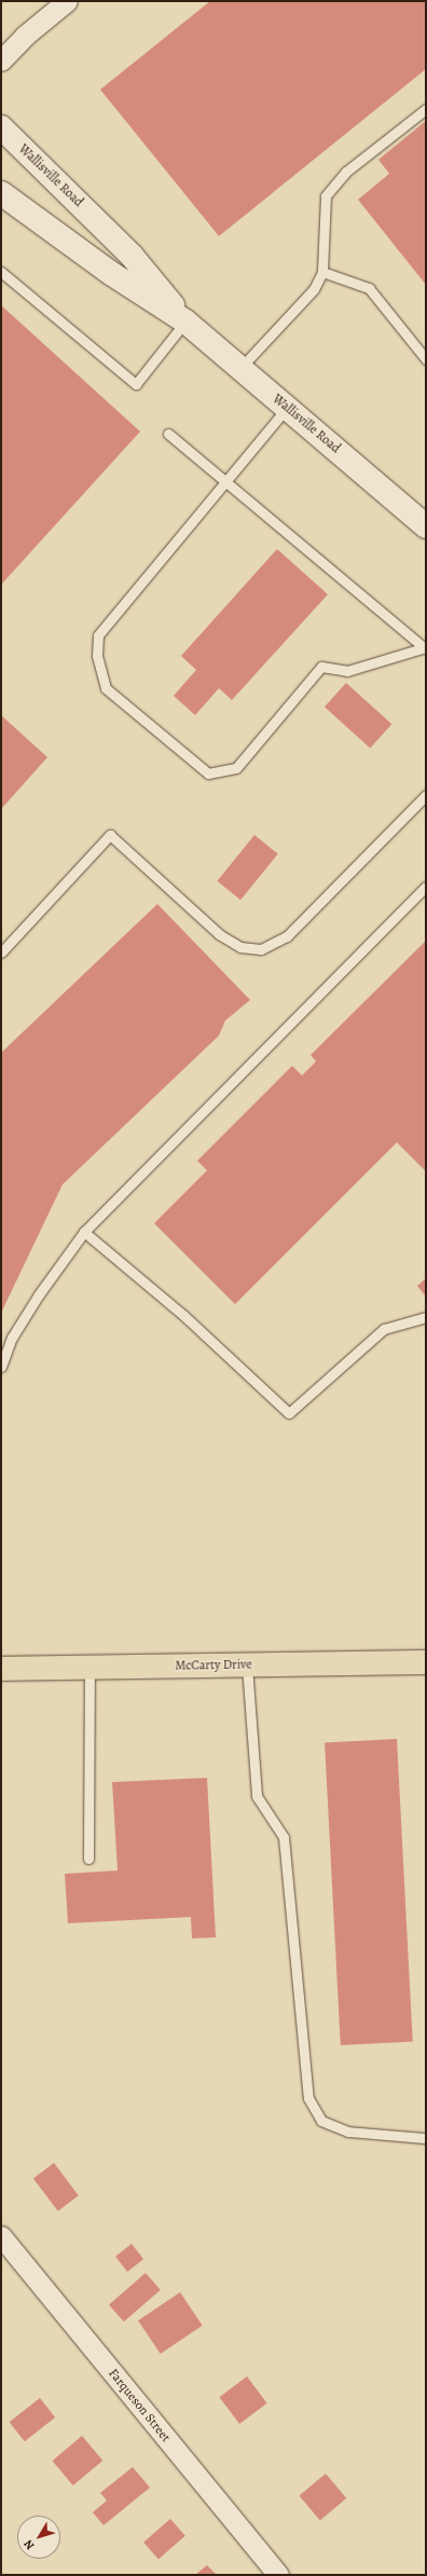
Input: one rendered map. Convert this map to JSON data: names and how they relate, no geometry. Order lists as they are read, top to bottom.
{
  "streets": {
    "main road": ["Wallisville Road", "McCarty Drive"],
    "street": ["Farqueson Street"]
  },
  "north": "bottom left"
}
